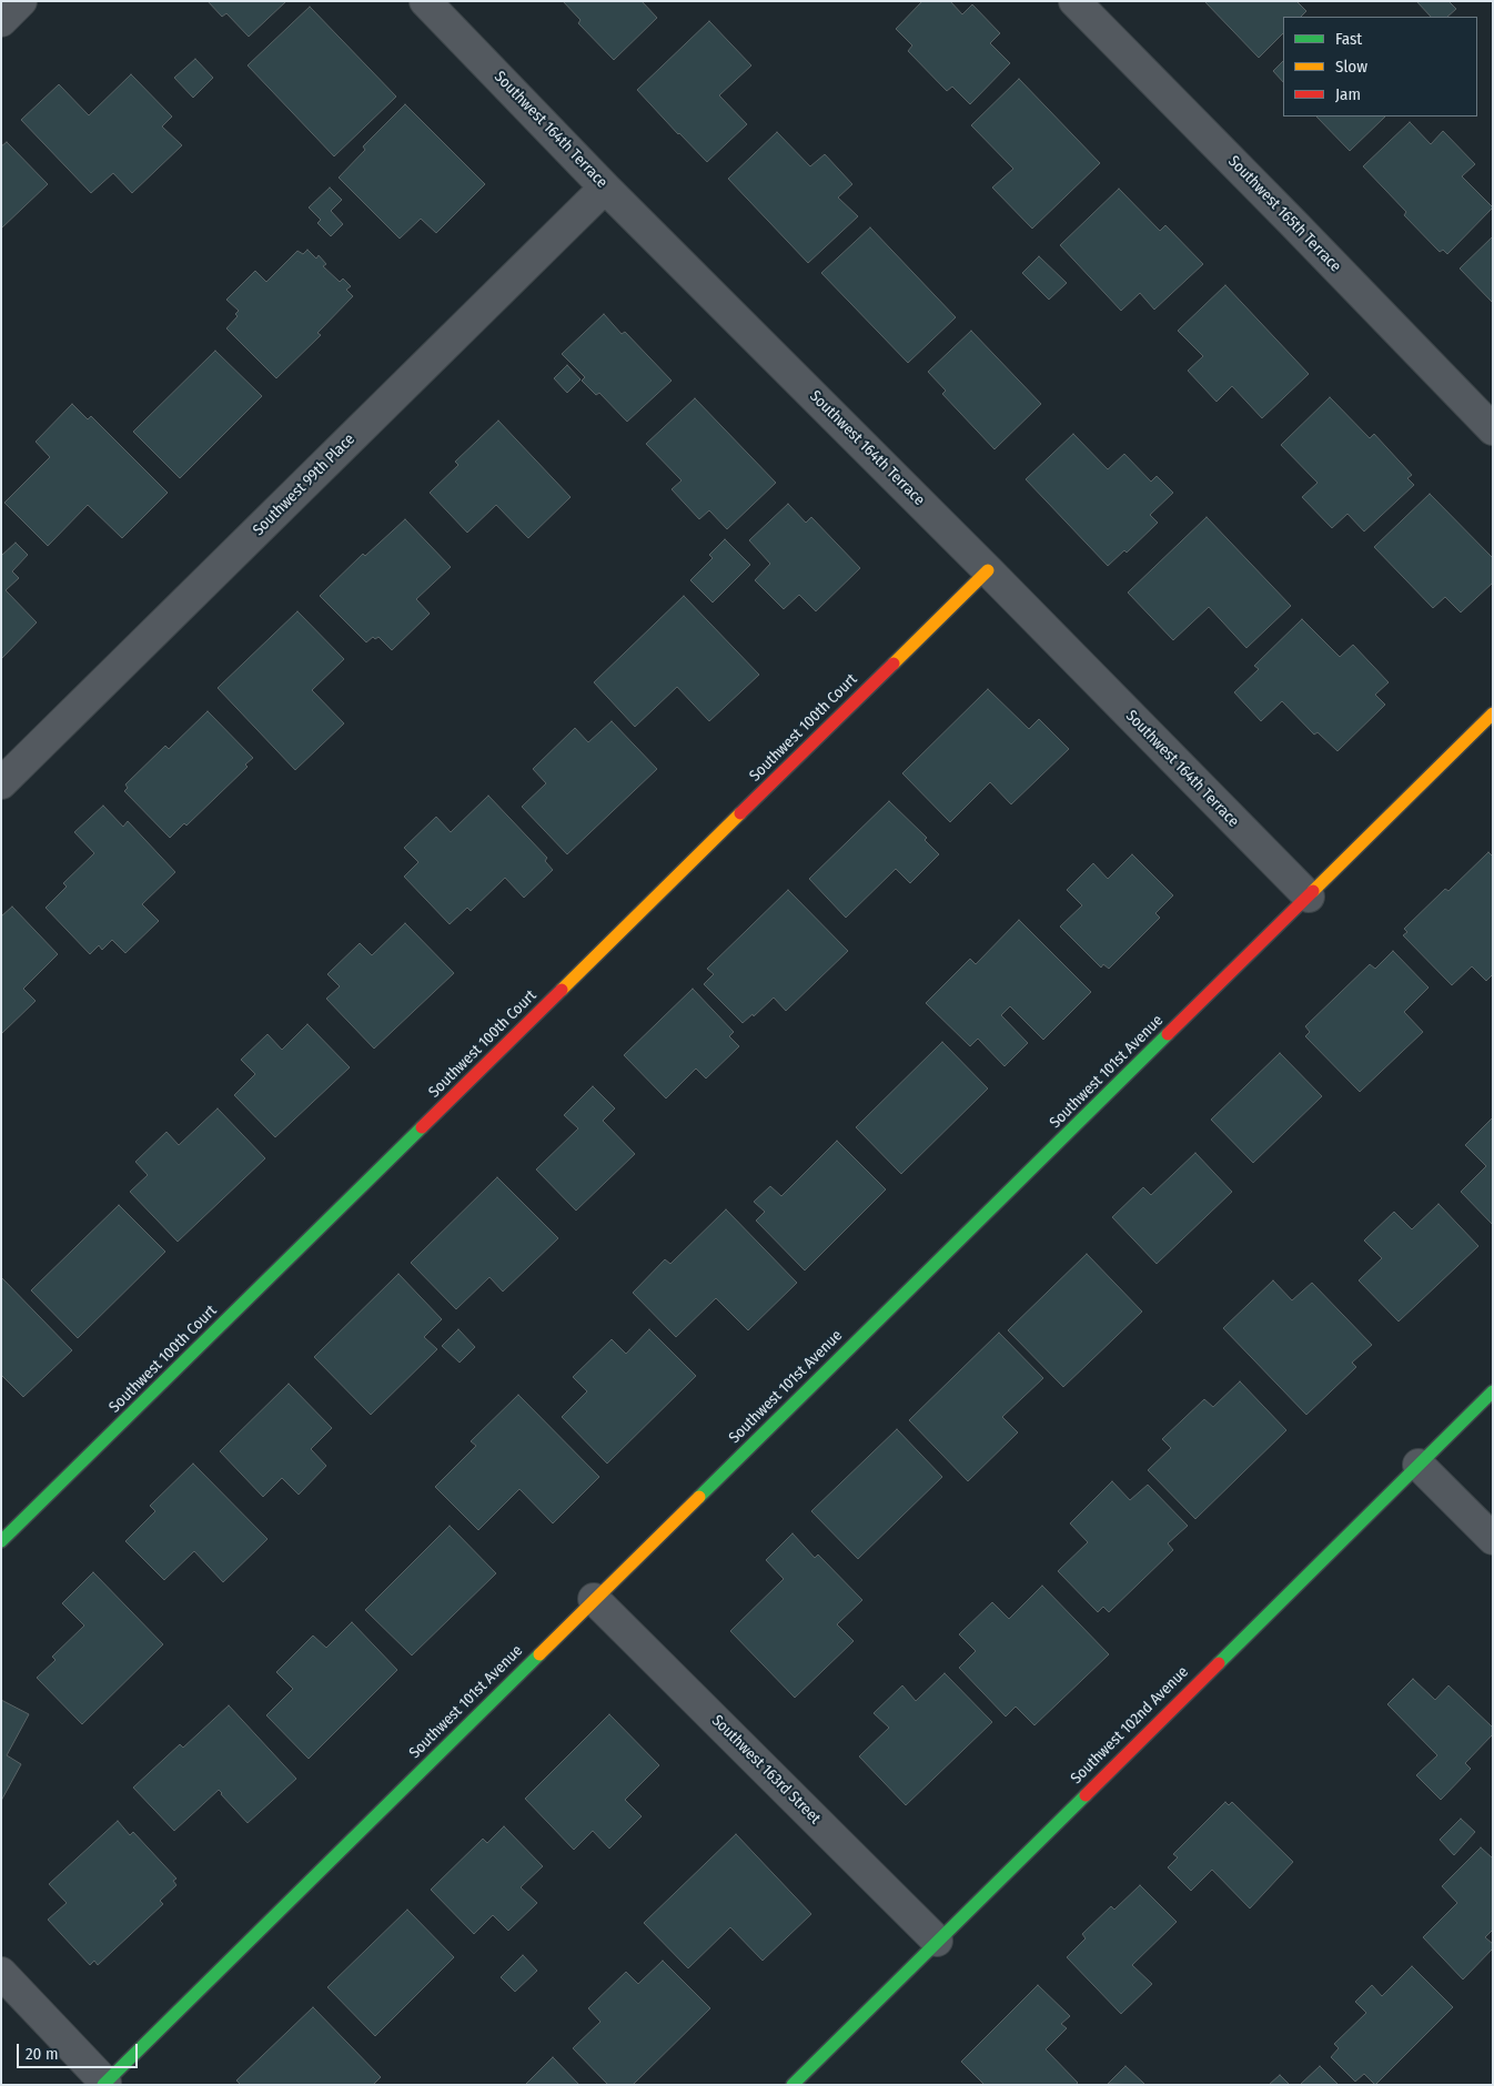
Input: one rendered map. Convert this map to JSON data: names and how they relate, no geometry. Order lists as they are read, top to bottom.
{
  "streets": {
    "street": [
      "Southwest 164th Terrace",
      "Southwest 165th Terrace",
      "Southwest 99th Place",
      "Southwest 100th Court",
      "Southwest 101st Avenue",
      "Southwest 102nd Avenue",
      "Southwest 163rd Street"
    ]
  },
  "crossings": [
    ["Southwest 164th Terrace", "Southwest 99th Place"],
    ["Southwest 164th Terrace", "Southwest 100th Court"],
    ["Southwest 164th Terrace", "Southwest 101st Avenue"],
    ["Southwest 101st Avenue", "Southwest 163rd Street"],
    ["Southwest 102nd Avenue", "Southwest 163rd Street"]
  ],
  "legend": ["Fast", "Slow", "Jam"],
  "scale_bar": "20 m"
}
